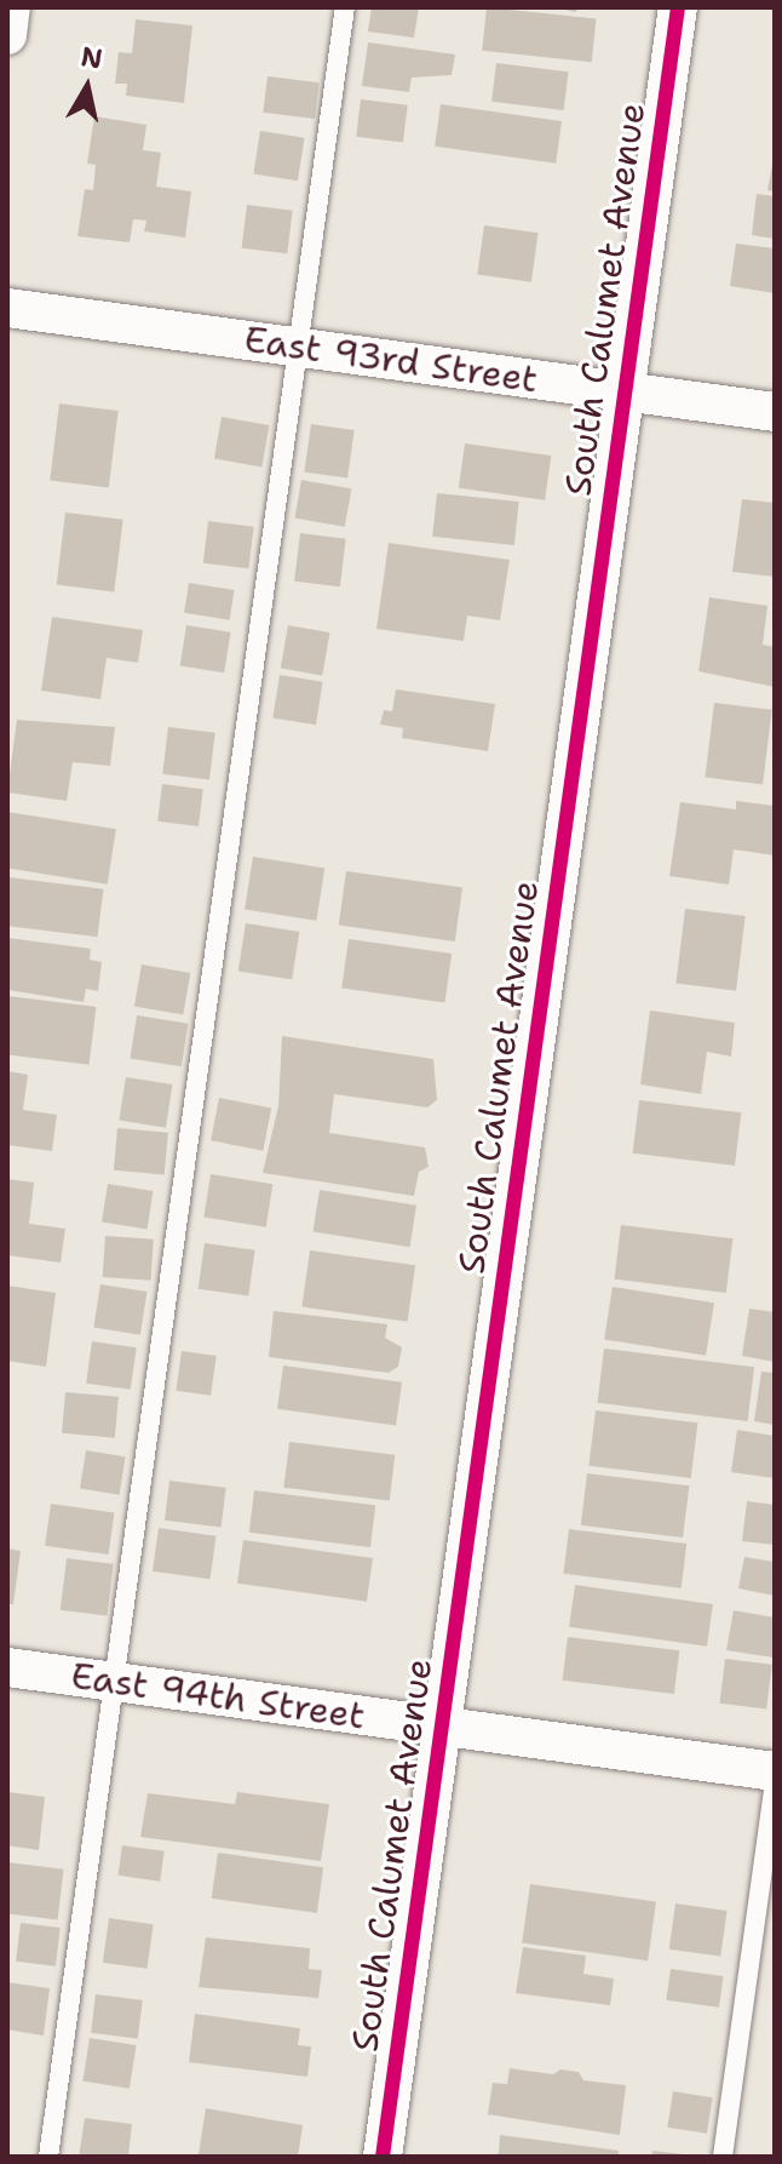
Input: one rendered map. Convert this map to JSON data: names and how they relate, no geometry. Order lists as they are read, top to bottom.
{
  "streets": {
    "street": ["South Calumet Avenue", "East 93rd Street", "East 94th Street"]
  },
  "crossings": [
    ["South Calumet Avenue", "East 93rd Street"],
    ["South Calumet Avenue", "East 94th Street"]
  ],
  "north": "top"
}
